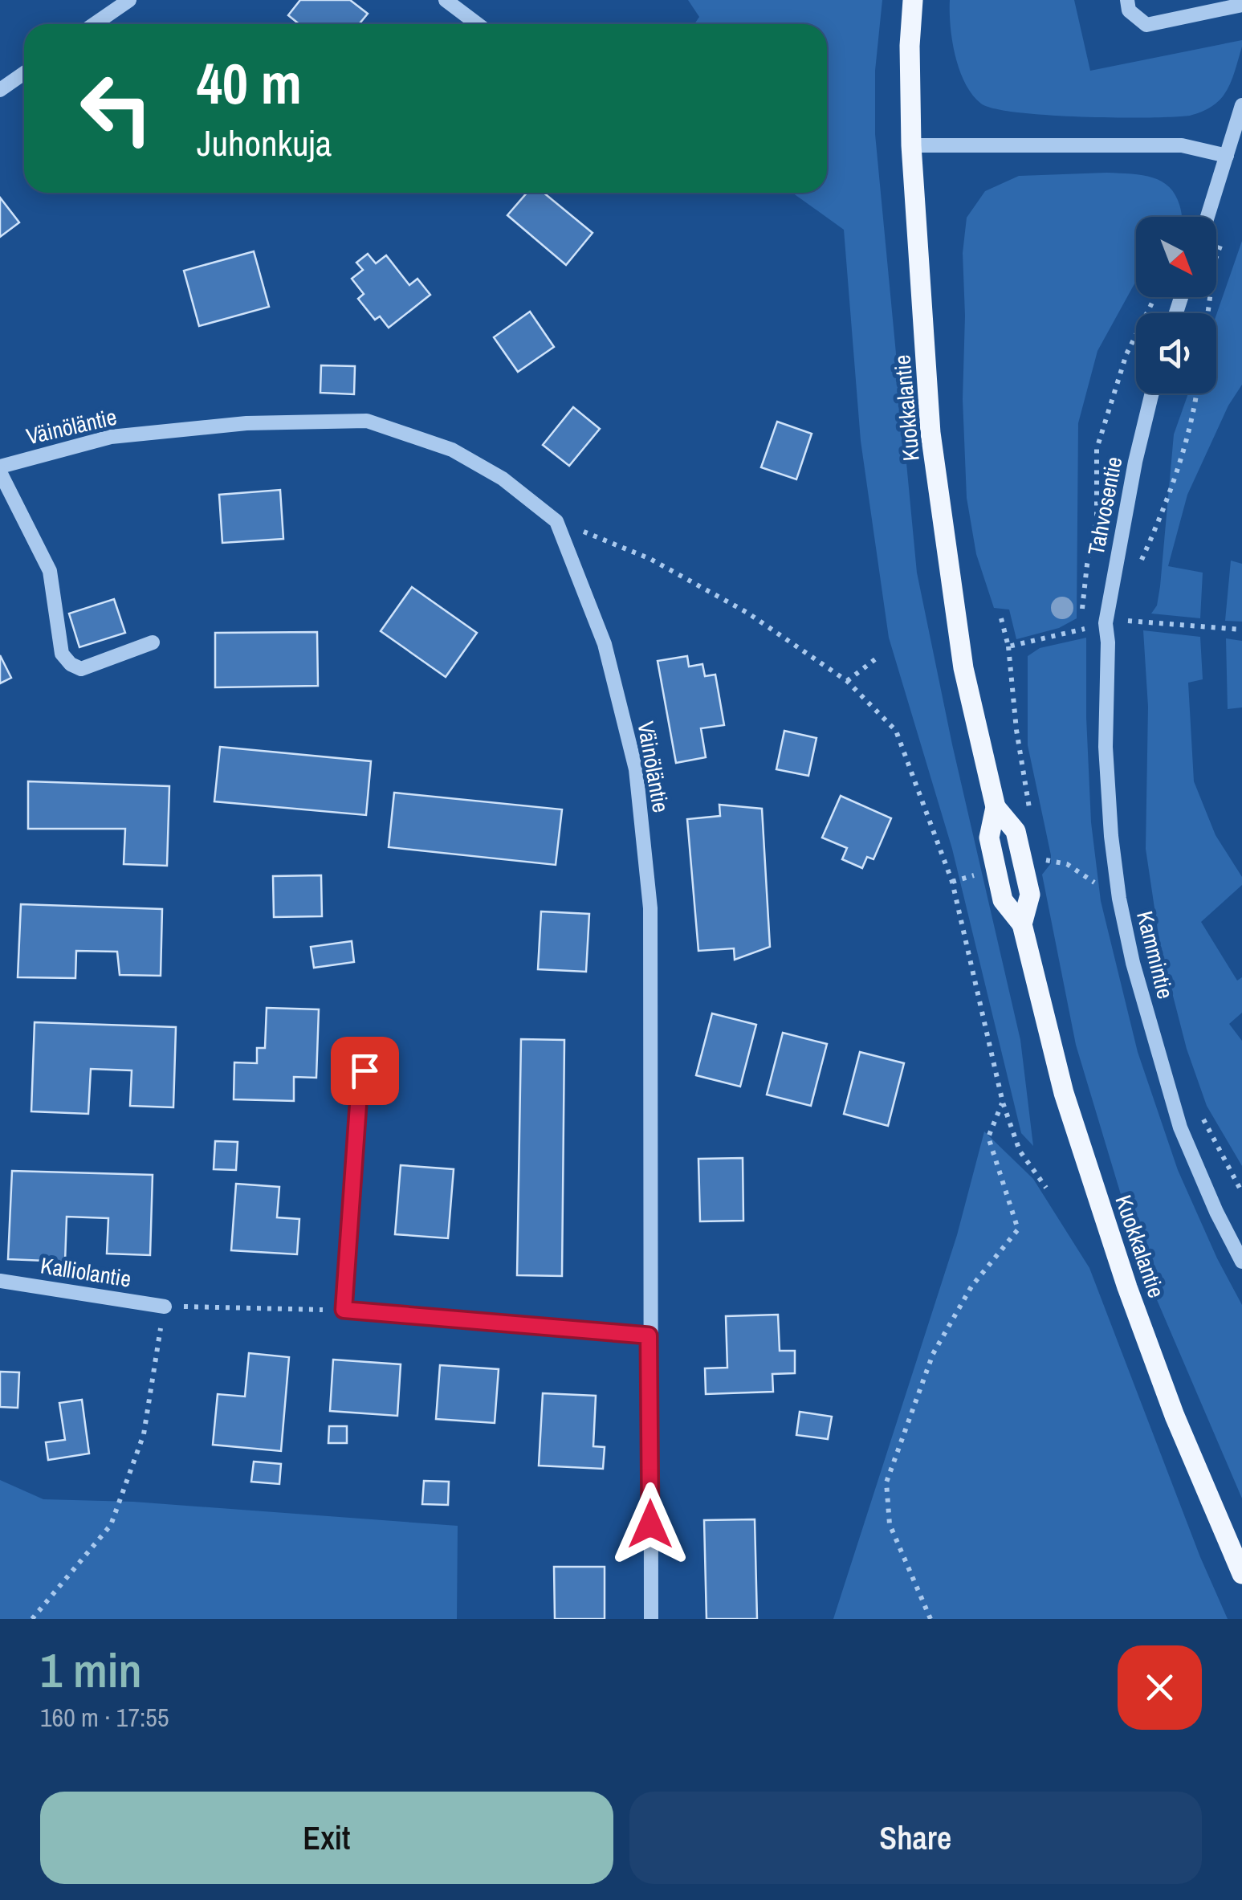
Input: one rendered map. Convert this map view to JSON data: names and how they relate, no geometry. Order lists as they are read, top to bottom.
{
  "streets": {
    "main road": ["Kuokkalantie"],
    "street": [
      "Väinöläntie",
      "Tahvosentie",
      "Kammintie",
      "Kalliolantie"
    ]
  },
  "crossings": [
    ["Tahvosentie", "Kammintie"]
  ],
  "north": "bottom right",
  "page": {
    "turn": ["40 m", "Juhonkuja"],
    "heading": ["1 min", "160 m · 17:55"],
    "buttons": ["Exit", "Share"]
  }
}
